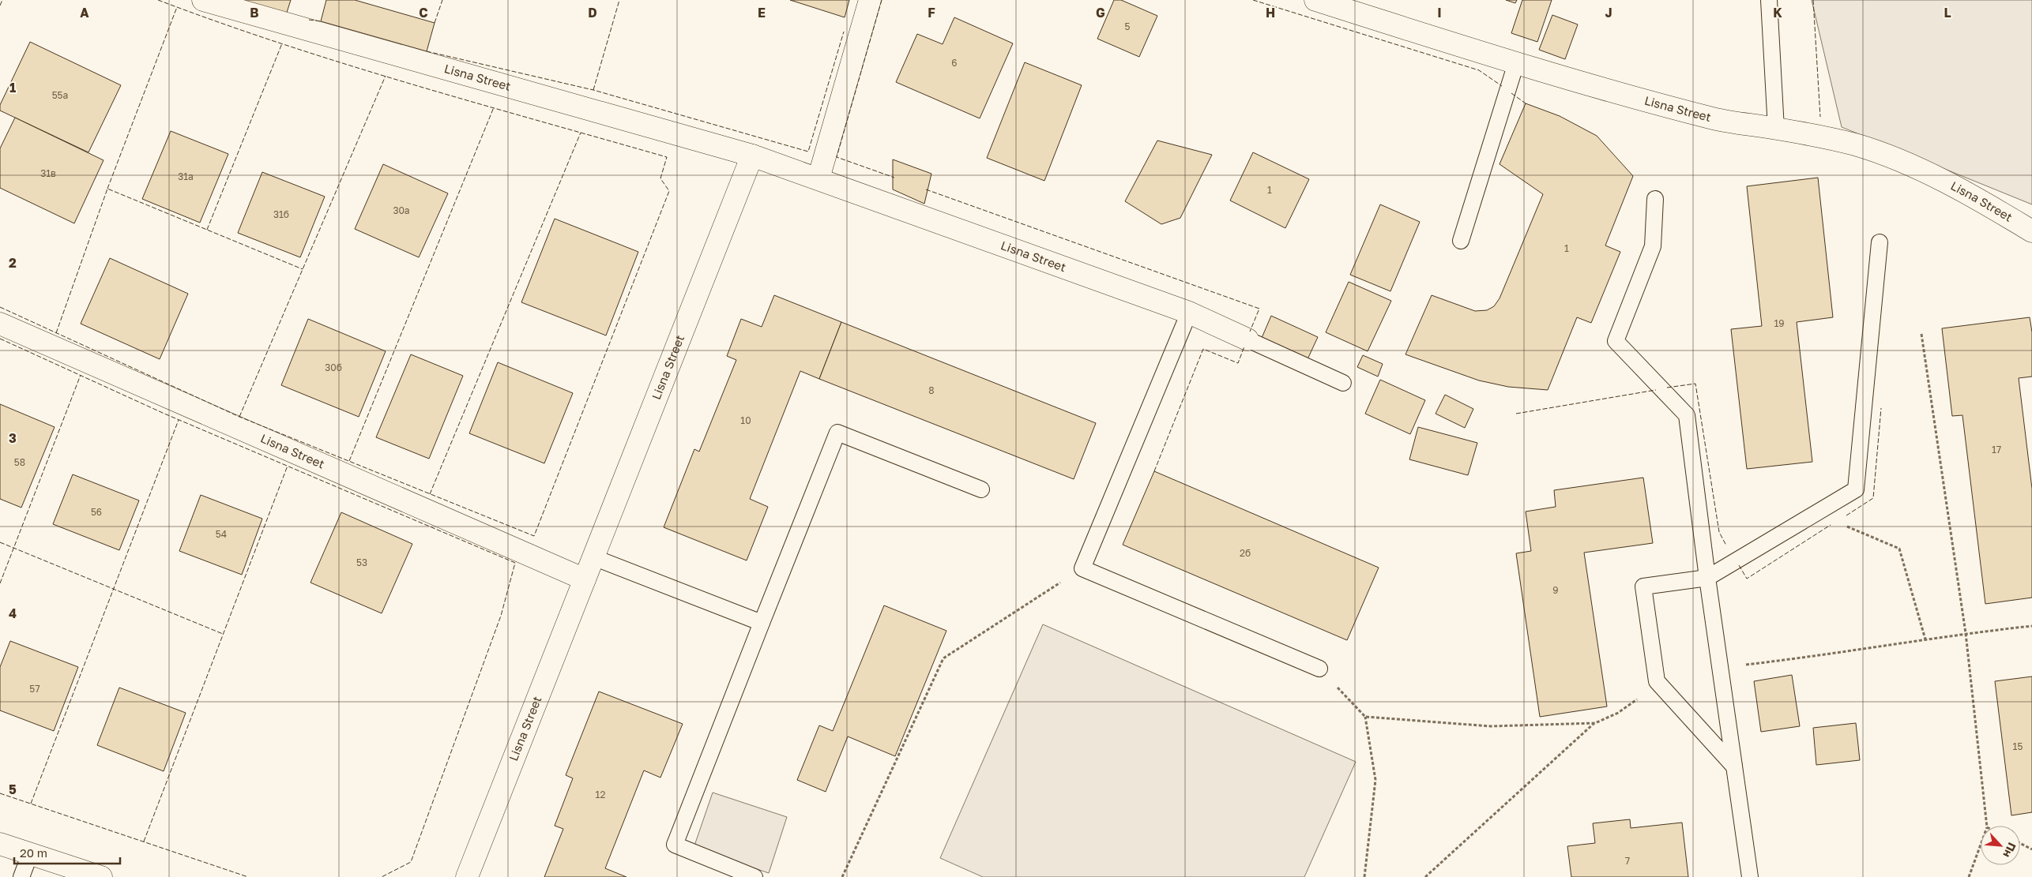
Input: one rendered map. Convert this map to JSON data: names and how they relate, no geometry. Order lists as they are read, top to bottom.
{
  "streets": {
    "street": ["Lisna Street"]
  },
  "house_numbers": [
    "5",
    "6",
    "55а",
    "31в",
    "31а",
    "1",
    "30а",
    "31б",
    "1",
    "19",
    "30б",
    "8",
    "10",
    "17",
    "58",
    "56",
    "54",
    "2б",
    "53",
    "9",
    "57",
    "15",
    "12",
    "7"
  ],
  "scale_bar": "20 m",
  "north": "bottom right",
  "grid": {
    "columns": [
      "A",
      "B",
      "C",
      "D",
      "E",
      "F",
      "G",
      "H",
      "I",
      "J",
      "K",
      "L"
    ],
    "rows": [
      "1",
      "2",
      "3",
      "4",
      "5"
    ]
  }
}
